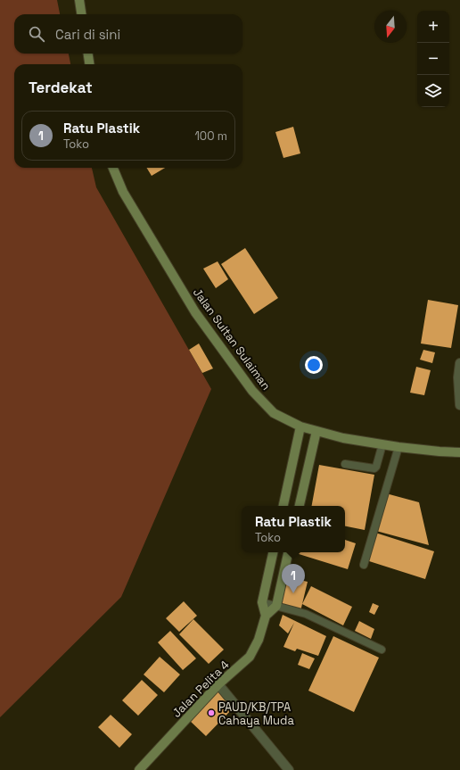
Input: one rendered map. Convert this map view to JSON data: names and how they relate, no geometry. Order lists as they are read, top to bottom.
{
  "streets": {
    "main road": ["Jalan Sultan Sulaiman", "Jalan Pelita 4"]
  },
  "places": ["PAUD/KB/TPA Cahaya Muda"],
  "north": "bottom",
  "page": {
    "map_buttons": ["+", "−"],
    "search": "Cari di sini",
    "heading": "Terdekat",
    "list": [
      {
        "mark": "1",
        "name": "Ratu Plastik",
        "note": "Toko",
        "value": "100 m"
      }
    ],
    "popup": ["Ratu Plastik", "Toko"],
    "pins": "1"
  }
}
